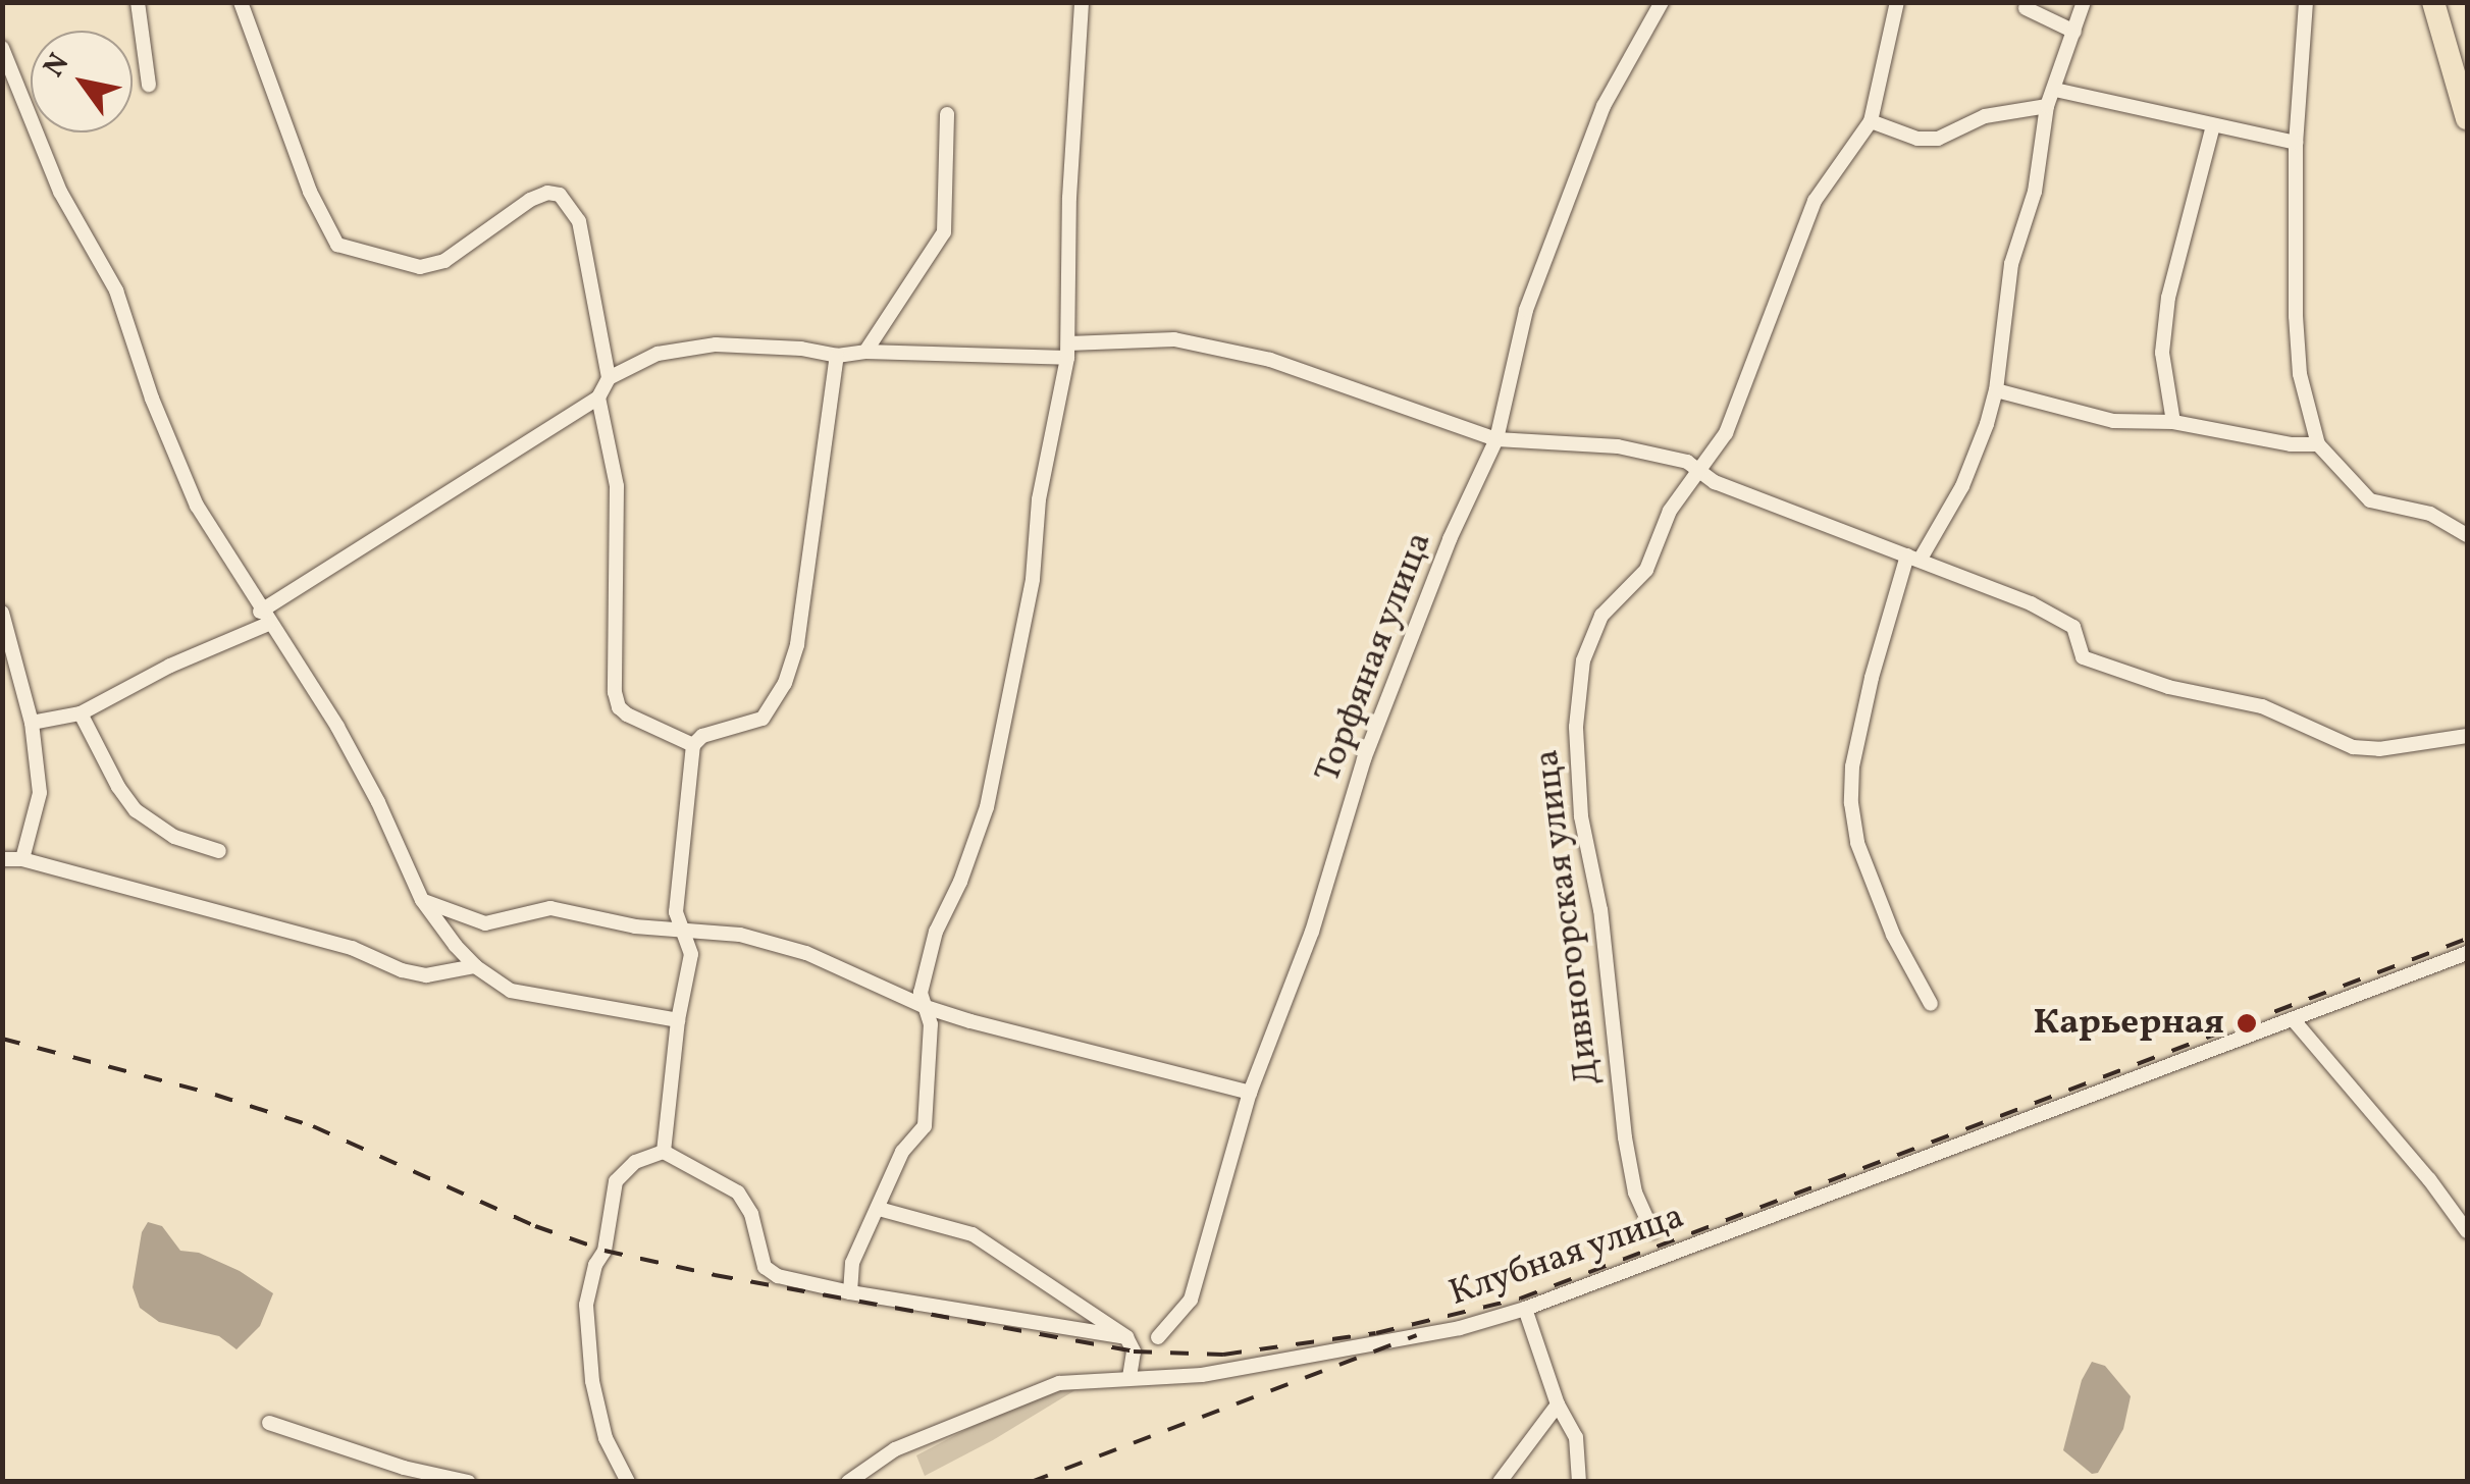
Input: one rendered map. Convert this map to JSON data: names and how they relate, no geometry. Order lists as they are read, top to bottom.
{
  "streets": {
    "street": ["Торфяная улица", "Дивногорская улица", "Клубная улица"]
  },
  "places": ["Карьерная"],
  "north": "top left"
}
